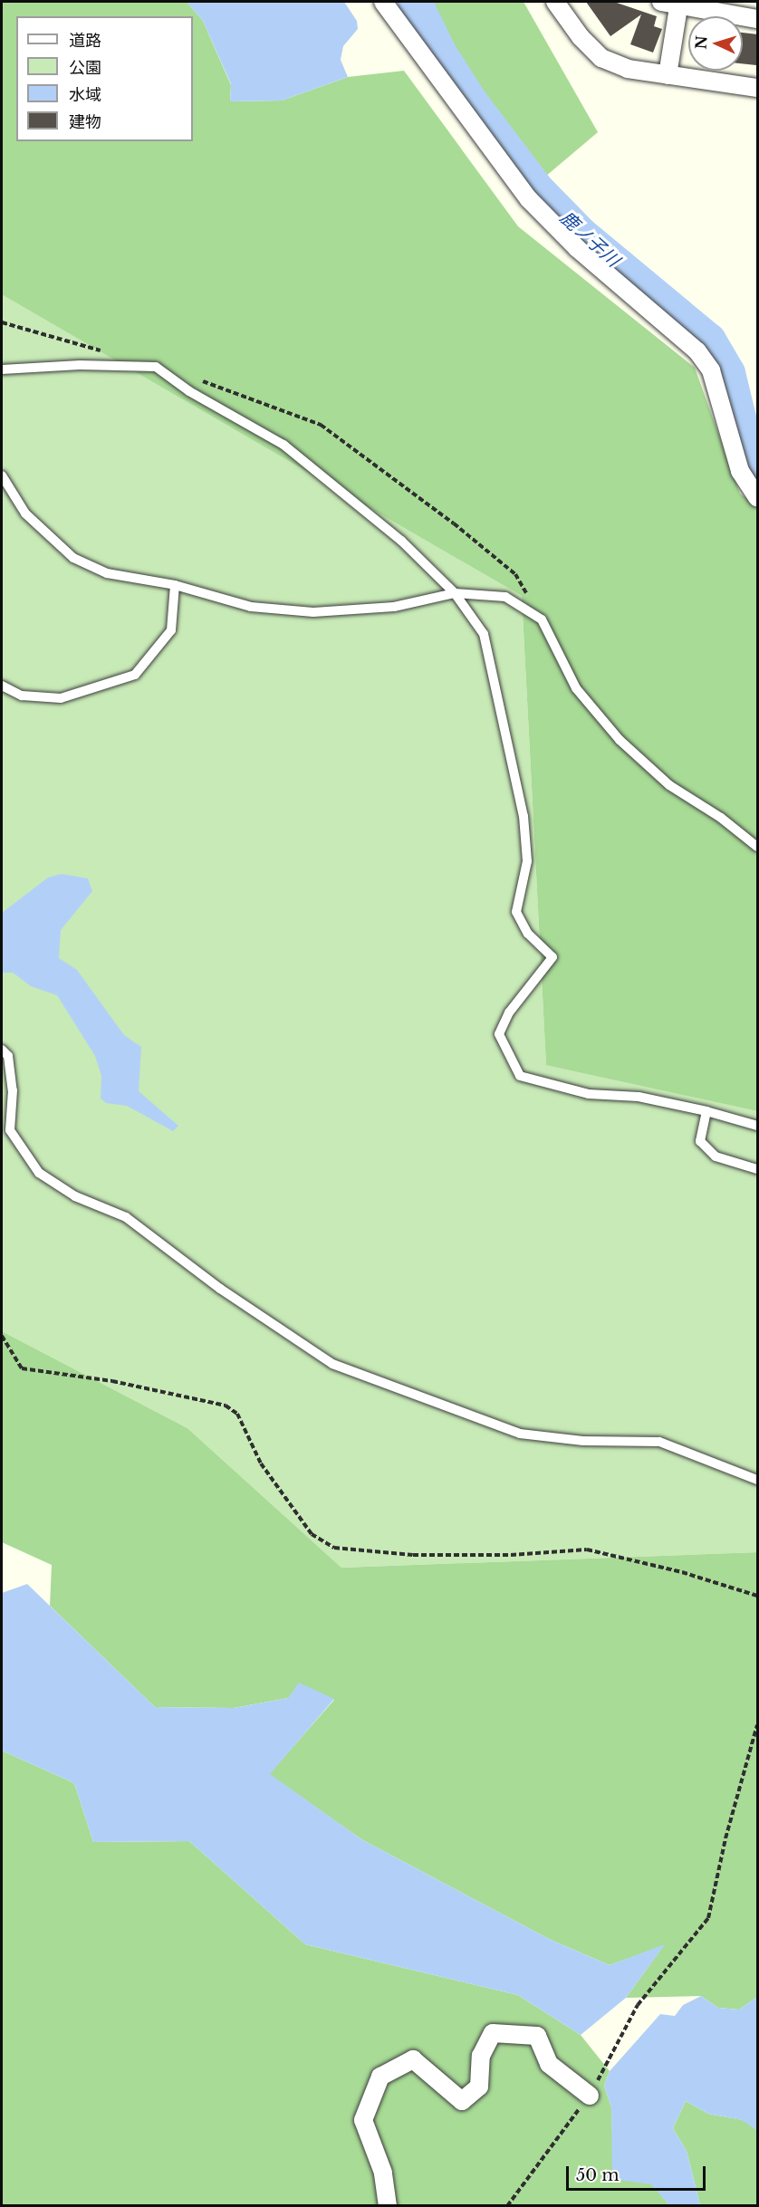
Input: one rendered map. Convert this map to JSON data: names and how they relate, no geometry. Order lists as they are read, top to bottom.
{
  "water": ["鹿ノ子川"],
  "legend": [
    "道路",
    "公園",
    "水域",
    "建物"
  ],
  "scale_bar": "50 m",
  "north": "left"
}
